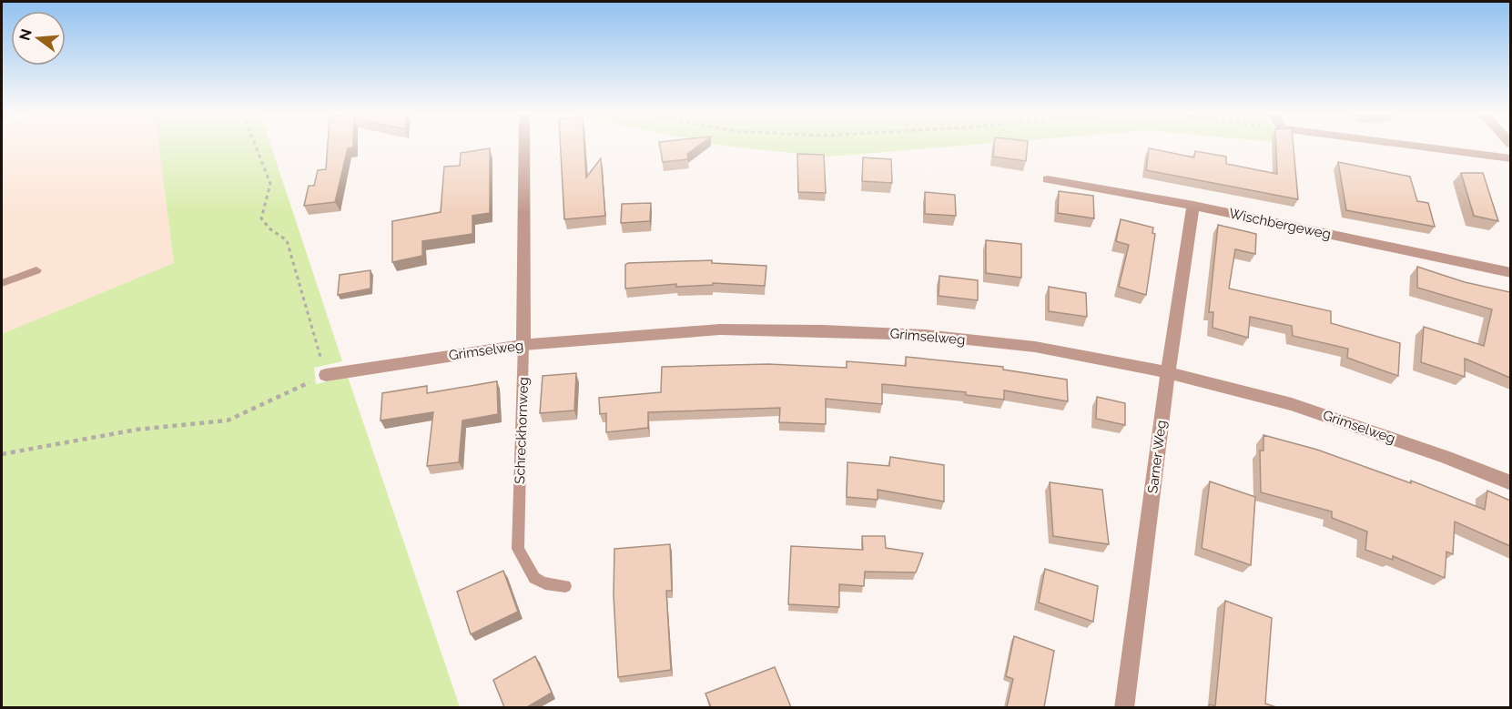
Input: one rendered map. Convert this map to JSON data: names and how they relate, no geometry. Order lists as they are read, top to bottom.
{
  "streets": {
    "street": [
      "Wischbergeweg",
      "Grimselweg",
      "Schreckhornweg",
      "Sarner Weg"
    ]
  },
  "crossings": [
    ["Wischbergeweg", "Sarner Weg"],
    ["Grimselweg", "Schreckhornweg"],
    ["Grimselweg", "Sarner Weg"]
  ],
  "north": "left"
}
